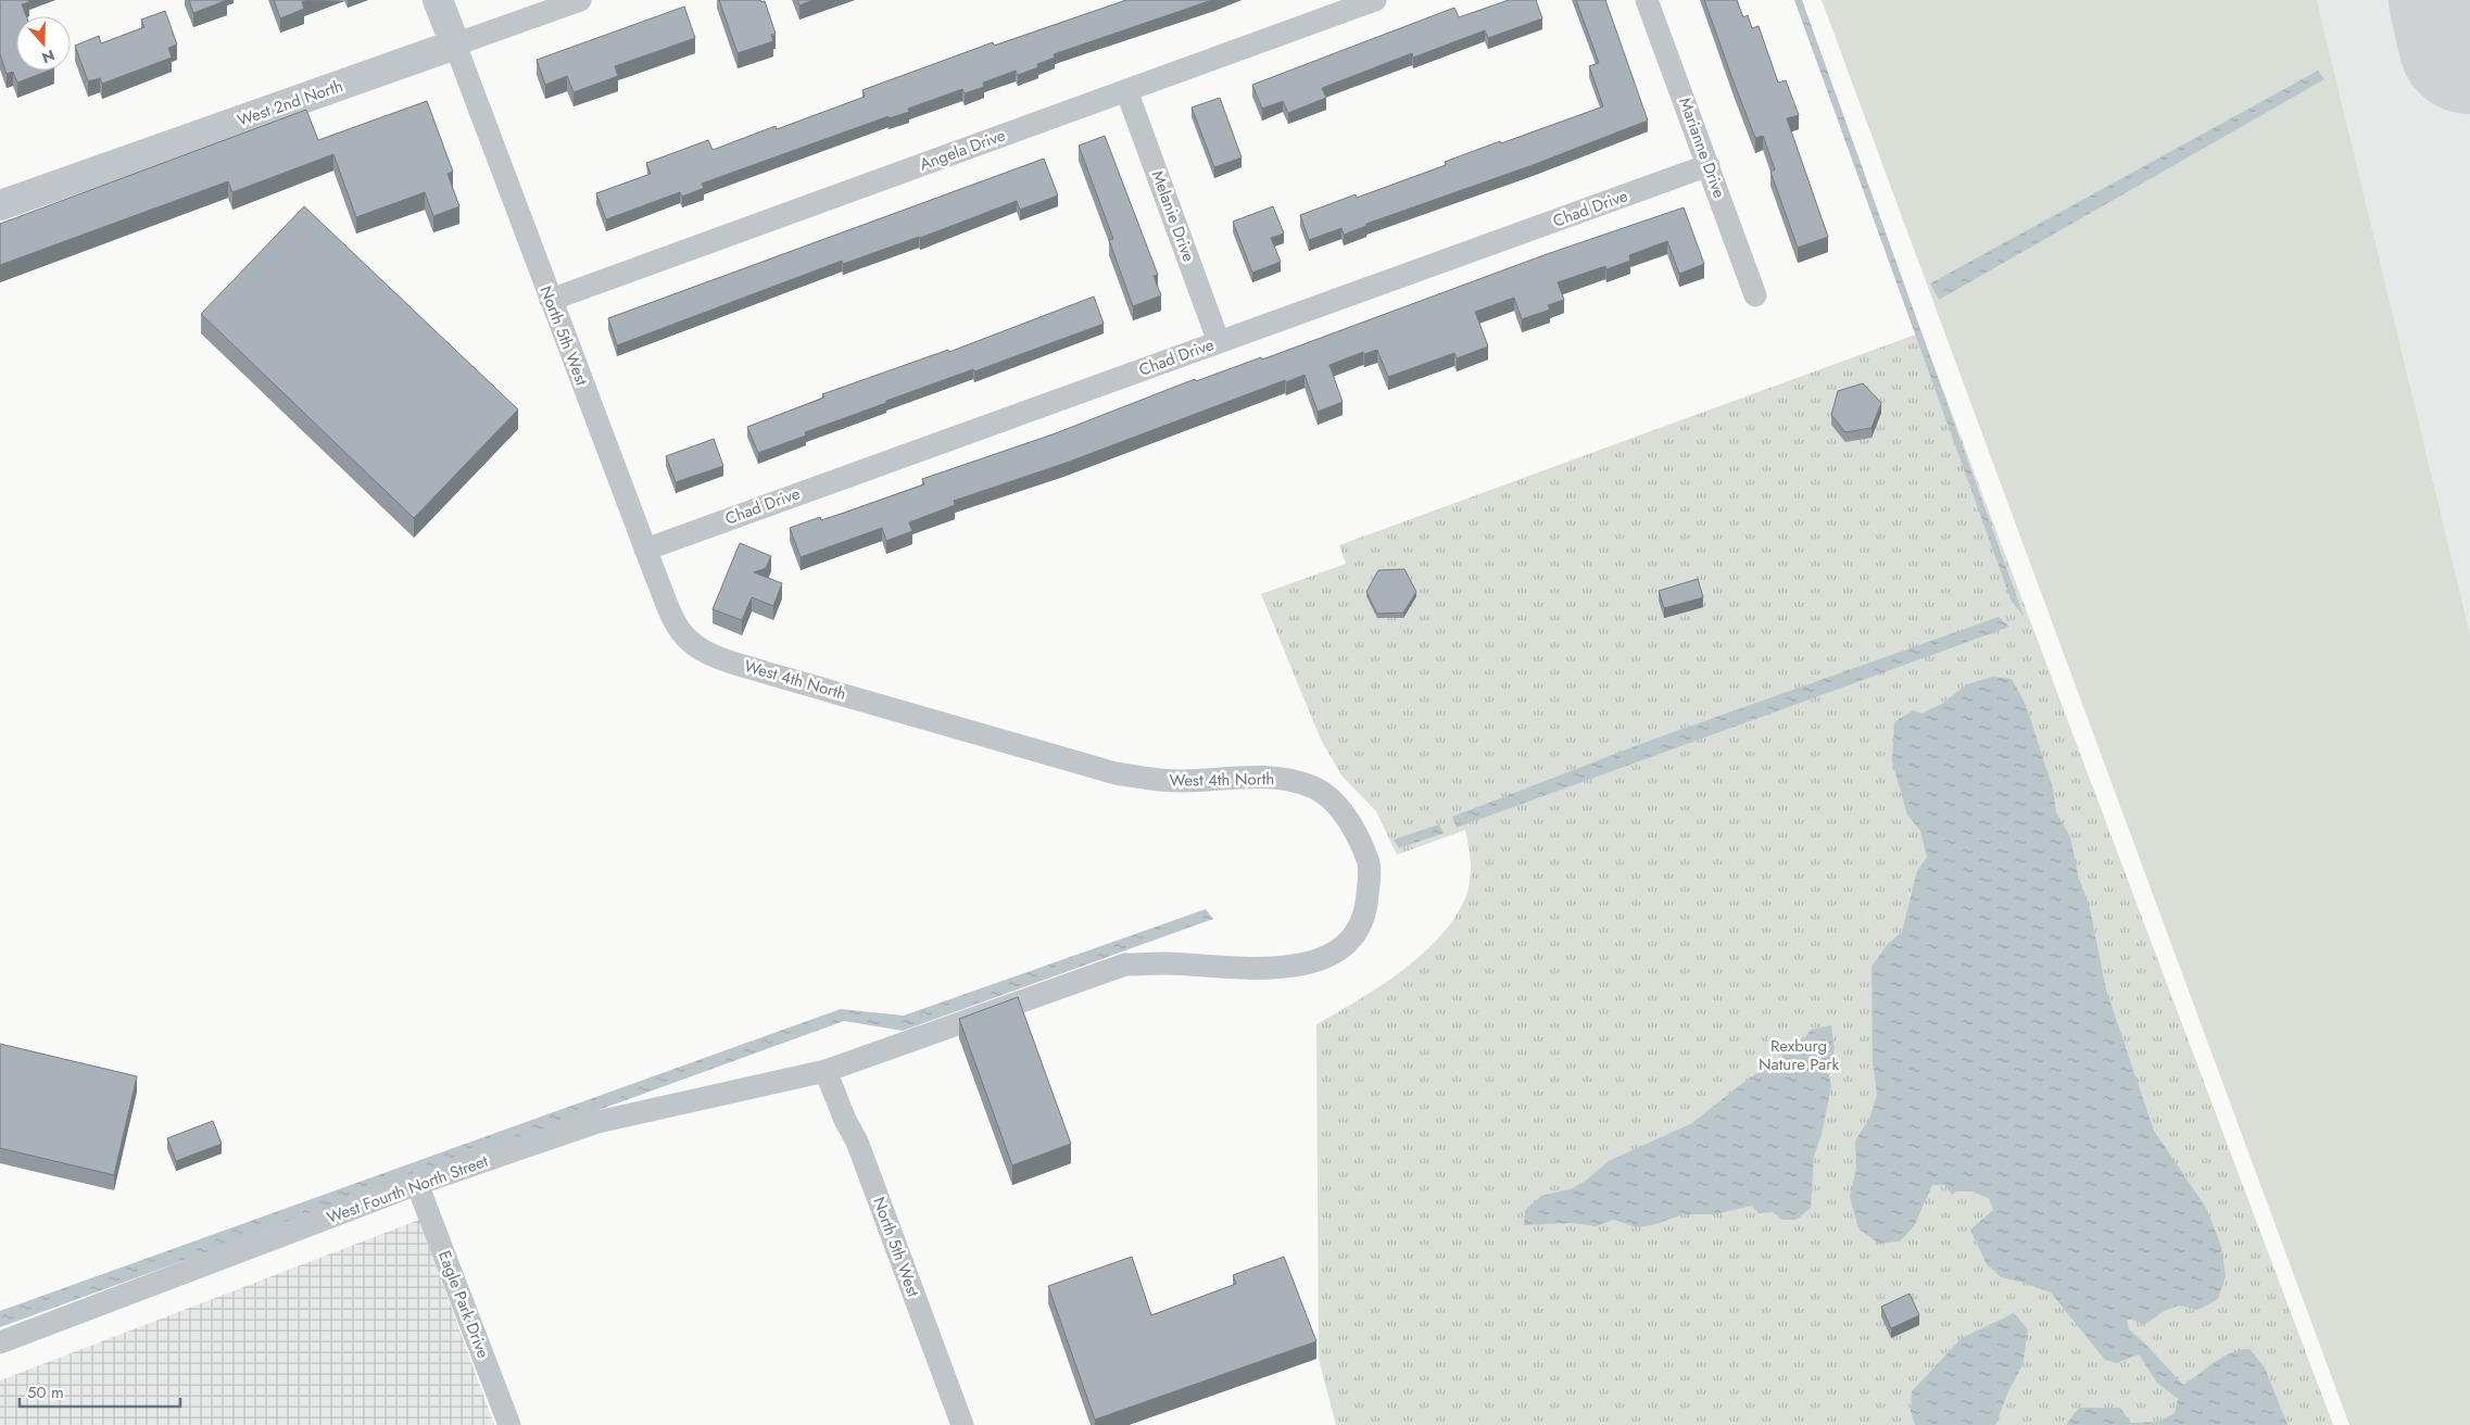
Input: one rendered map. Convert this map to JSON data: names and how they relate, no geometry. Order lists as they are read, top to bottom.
{
  "streets": {
    "street": [
      "West 2nd North",
      "Marianne Drive",
      "Angela Drive",
      "Chad Drive",
      "Melanie Drive",
      "North 5th West",
      "West 4th North",
      "West Fourth North Street",
      "Eagle Park Drive"
    ]
  },
  "crossings": [
    ["West 2nd North", "North 5th West"],
    ["Marianne Drive", "Chad Drive"],
    ["Angela Drive", "Melanie Drive"],
    ["Angela Drive", "North 5th West"],
    ["Chad Drive", "Melanie Drive"],
    ["Chad Drive", "North 5th West"],
    ["North 5th West", "West 4th North"],
    ["North 5th West", "West Fourth North Street"],
    ["West 4th North", "West Fourth North Street"],
    ["West Fourth North Street", "Eagle Park Drive"]
  ],
  "parks": ["Rexburg Nature Park"],
  "scale_bar": "50 m",
  "north": "bottom"
}
